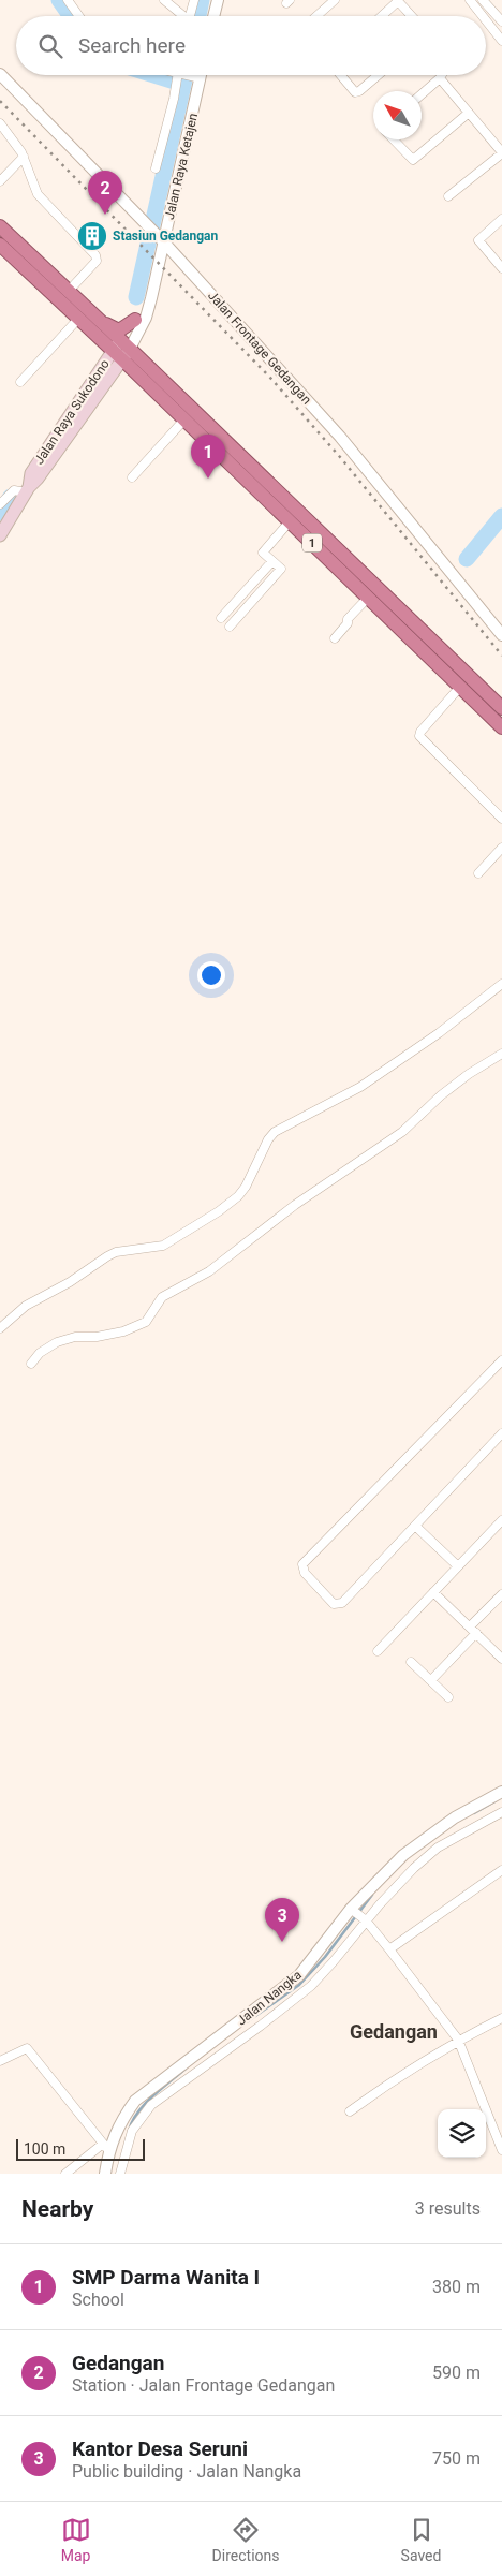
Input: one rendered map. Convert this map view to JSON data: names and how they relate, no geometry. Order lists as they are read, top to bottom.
{
  "streets": {
    "highway": ["1"],
    "main road": ["Jalan Raya Sukodono"],
    "street": ["Jalan Raya Ketajen", "Jalan Frontage Gedangan", "Jalan Nangka"]
  },
  "crossings": [
    ["Jalan Raya Ketajen", "Jalan Frontage Gedangan"],
    ["Jalan Raya Ketajen", "Jalan Raya Sukodono"],
    ["Jalan Raya Ketajen", "1"],
    ["Jalan Raya Sukodono", "1"]
  ],
  "districts": ["Gedangan"],
  "places": {
    "building": ["Stasiun Gedangan"]
  },
  "scale_bar": "100 m",
  "north": "top left",
  "page": {
    "search": "Search here",
    "pins": ["2", "1", "3"],
    "scale": "100 m",
    "heading": ["Nearby", "3 results"],
    "list": [
      {
        "mark": "1",
        "name": "SMP Darma Wanita I",
        "note": "School",
        "value": "380 m"
      },
      {
        "mark": "2",
        "name": "Gedangan",
        "note": "Station · Jalan Frontage Gedangan",
        "value": "590 m"
      },
      {
        "mark": "3",
        "name": "Kantor Desa Seruni",
        "note": "Public building · Jalan Nangka",
        "value": "750 m"
      }
    ],
    "nav": ["Map", "Directions", "Saved"]
  }
}
